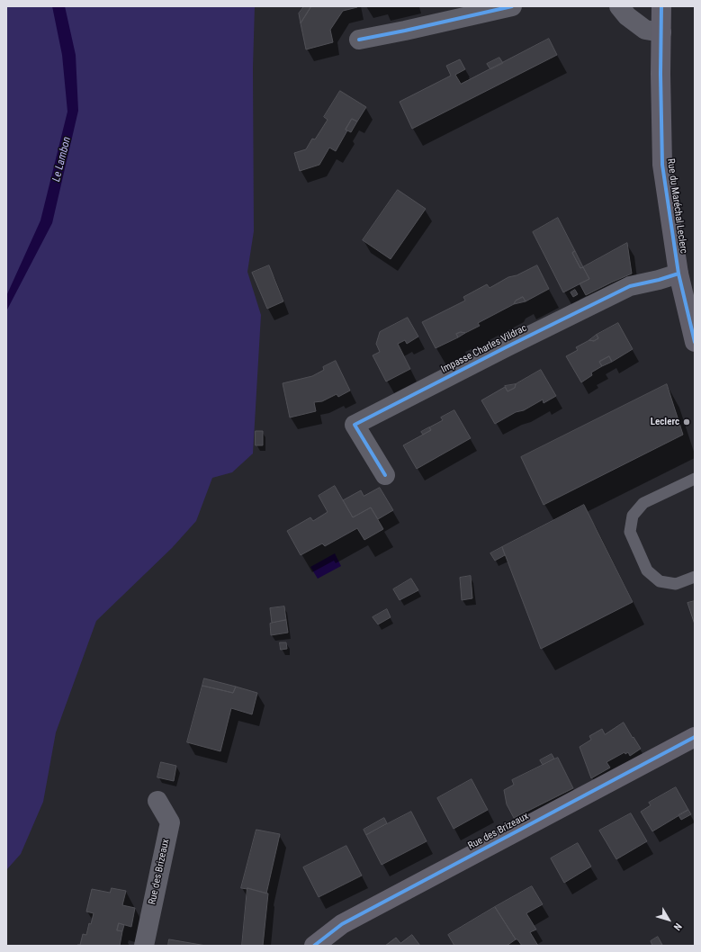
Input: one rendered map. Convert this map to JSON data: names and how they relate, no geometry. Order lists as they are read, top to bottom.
{
  "streets": {
    "main road": ["Rue du Maréchal Leclerc"],
    "street": ["Impasse Charles Vildrac", "Rue des Brizeaux"]
  },
  "crossings": [
    ["Rue du Maréchal Leclerc", "Impasse Charles Vildrac"]
  ],
  "water": ["Le Lambon"],
  "places": ["Leclerc"],
  "north": "bottom right"
}
